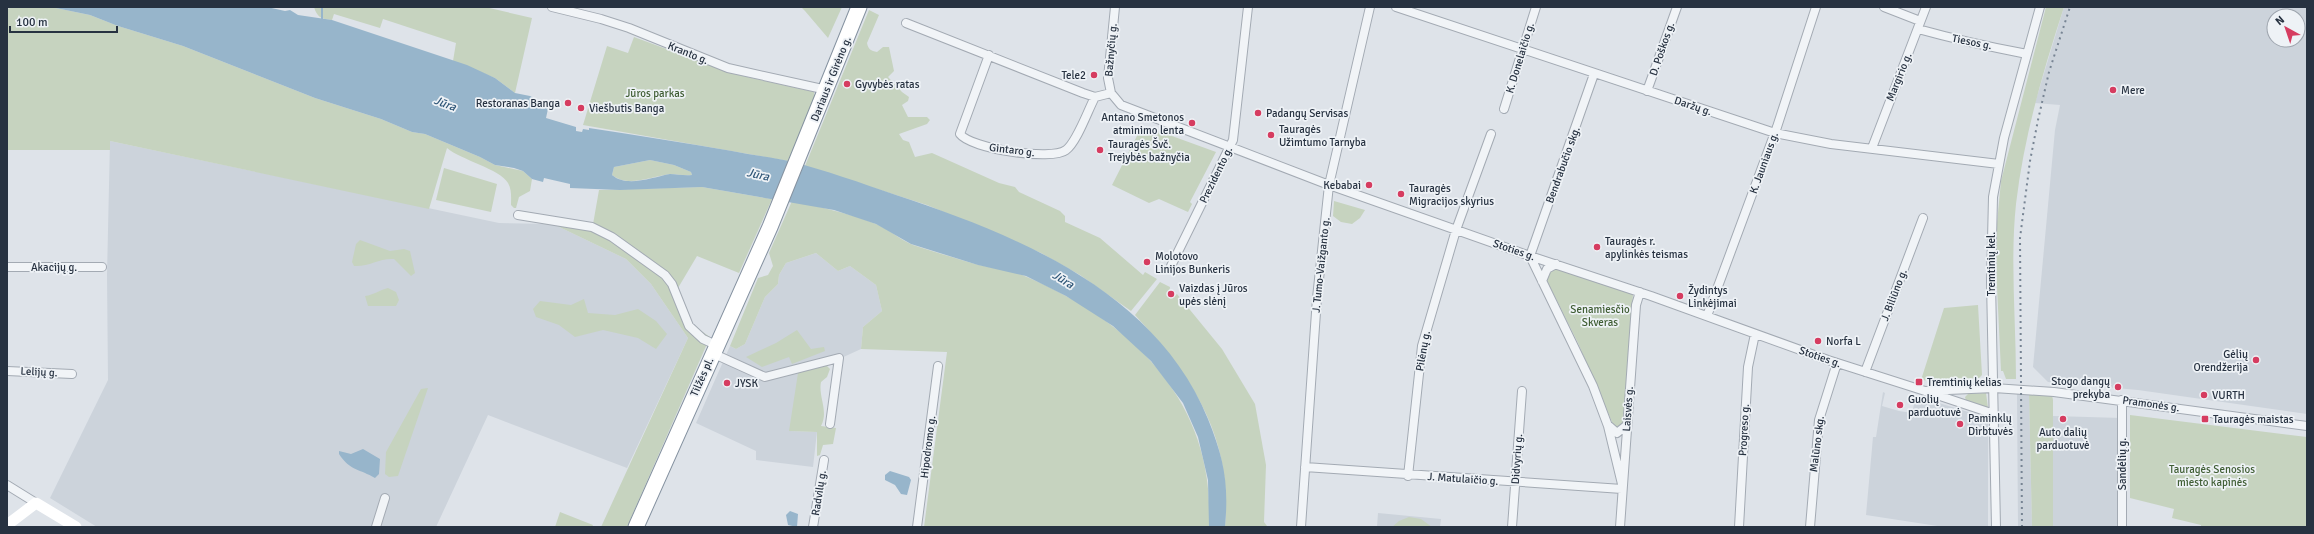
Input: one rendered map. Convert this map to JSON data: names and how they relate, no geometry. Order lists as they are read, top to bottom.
{
  "streets": {
    "highway": ["Dariaus ir Girėno g.", "Tilžės pl."],
    "street": [
      "Tiesos g.",
      "D. Poškos g.",
      "Bažnyčių g.",
      "Kranto g.",
      "K. Donelaičio g.",
      "Margirio g.",
      "Daržų g.",
      "Gintaro g.",
      "K. Jauniaus g.",
      "Bendrabučio skg.",
      "Prezidento g.",
      "Stoties g.",
      "Tremtinių kel.",
      "J. Tumo-Vaižganto g.",
      "Akacijų g.",
      "J. Biliūno g.",
      "Pilėnų g.",
      "Lelijų g.",
      "Pramonės g.",
      "Laisvės g.",
      "Progreso g.",
      "Malūno skg.",
      "Hipodromo g.",
      "Didvyrių g.",
      "Sandėlių g.",
      "J. Matulaičio g.",
      "Radvilų g."
    ]
  },
  "crossings": [
    ["Tiesos g.", "Margirio g."],
    ["Tiesos g.", "Tremtinių kel."],
    ["D. Poškos g.", "Daržų g."],
    ["Bažnyčių g.", "Stoties g."],
    ["Kranto g.", "Dariaus ir Girėno g."],
    ["K. Donelaičio g.", "Daržų g."],
    ["Margirio g.", "Daržų g."],
    ["Dariaus ir Girėno g.", "Tilžės pl."],
    ["Daržų g.", "K. Jauniaus g."],
    ["Daržų g.", "Bendrabučio skg."],
    ["Daržų g.", "Tremtinių kel."],
    ["K. Jauniaus g.", "Stoties g."],
    ["Bendrabučio skg.", "Stoties g."],
    ["Prezidento g.", "Stoties g."],
    ["Stoties g.", "Tremtinių kel."],
    ["Stoties g.", "J. Tumo-Vaižganto g."],
    ["Stoties g.", "J. Biliūno g."],
    ["Stoties g.", "Pilėnų g."],
    ["Stoties g.", "Pramonės g."],
    ["Stoties g.", "Laisvės g."],
    ["Stoties g.", "Progreso g."],
    ["Stoties g.", "Malūno skg."],
    ["Tremtinių kel.", "Pramonės g."],
    ["J. Tumo-Vaižganto g.", "J. Matulaičio g."],
    ["Pilėnų g.", "J. Matulaičio g."],
    ["Pramonės g.", "Sandėlių g."],
    ["Laisvės g.", "J. Matulaičio g."],
    ["Didvyrių g.", "J. Matulaičio g."]
  ],
  "water": ["Jūra"],
  "parks": ["Jūros parkas", "Senamiesčio Skveras", "Tauragės Senosios miesto kapinės"],
  "places": {
    "other": [
      "Tele2",
      "Gyvybės ratas",
      "Mere",
      "Restoranas Banga",
      "Viešbutis Banga",
      "Padangų Servisas",
      "Antano Smetonos atminimo lenta",
      "Tauragės Užimtumo Tarnyba",
      "Tauragės Švč. Trejybės bažnyčia",
      "Kebabai",
      "Tauragės Migracijos skyrius",
      "Tauragės r. apylinkės teismas",
      "Molotovo Linijos Bunkeris",
      "Vaizdas į Jūros upės slėnį",
      "Žydintys Linkėjimai",
      "Norfa L",
      "Gėlių Orendžerija",
      "JYSK",
      "Stogo dangų prekyba",
      "VURTH",
      "Guolių parduotuvė",
      "Auto dalių parduotuvė",
      "Paminklų Dirbtuvės"
    ],
    "transit": ["Tremtinių kelias", "Tauragės maistas"]
  },
  "scale_bar": "100 m",
  "north": "top left"
}
